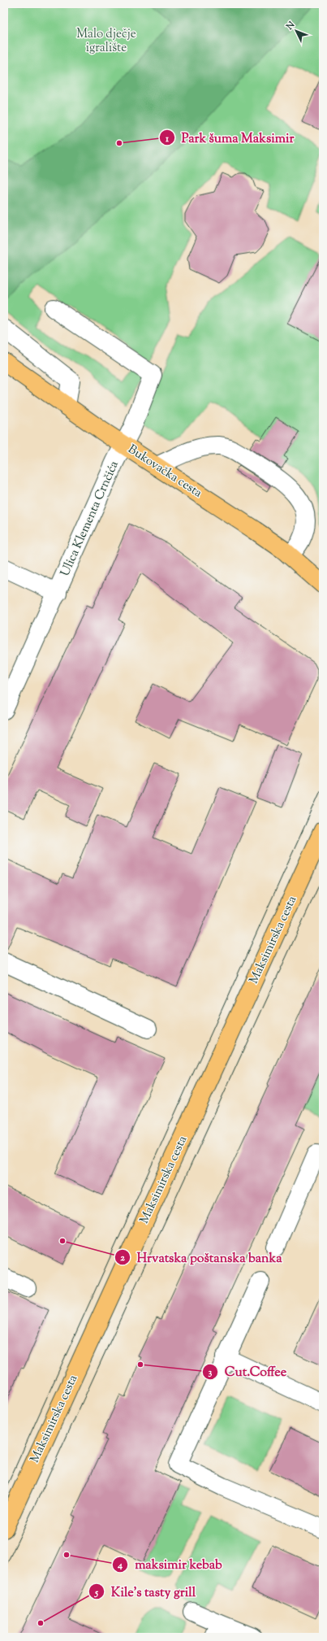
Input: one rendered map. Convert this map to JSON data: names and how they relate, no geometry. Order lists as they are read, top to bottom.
{
  "streets": {
    "main road": ["Bukovačka cesta", "Maksimirska cesta"],
    "street": ["Ulica Klementa Crnčića"]
  },
  "crossings": [
    ["Bukovačka cesta", "Ulica Klementa Crnčića"]
  ],
  "parks": ["Malo dječje igralište"],
  "places": [
    "Park šuma Maksimir",
    "Hrvatska poštanska banka",
    "Cut.Coffee",
    "maksimir kebab",
    "Kile's tasty grill"
  ],
  "north": "top left"
}
